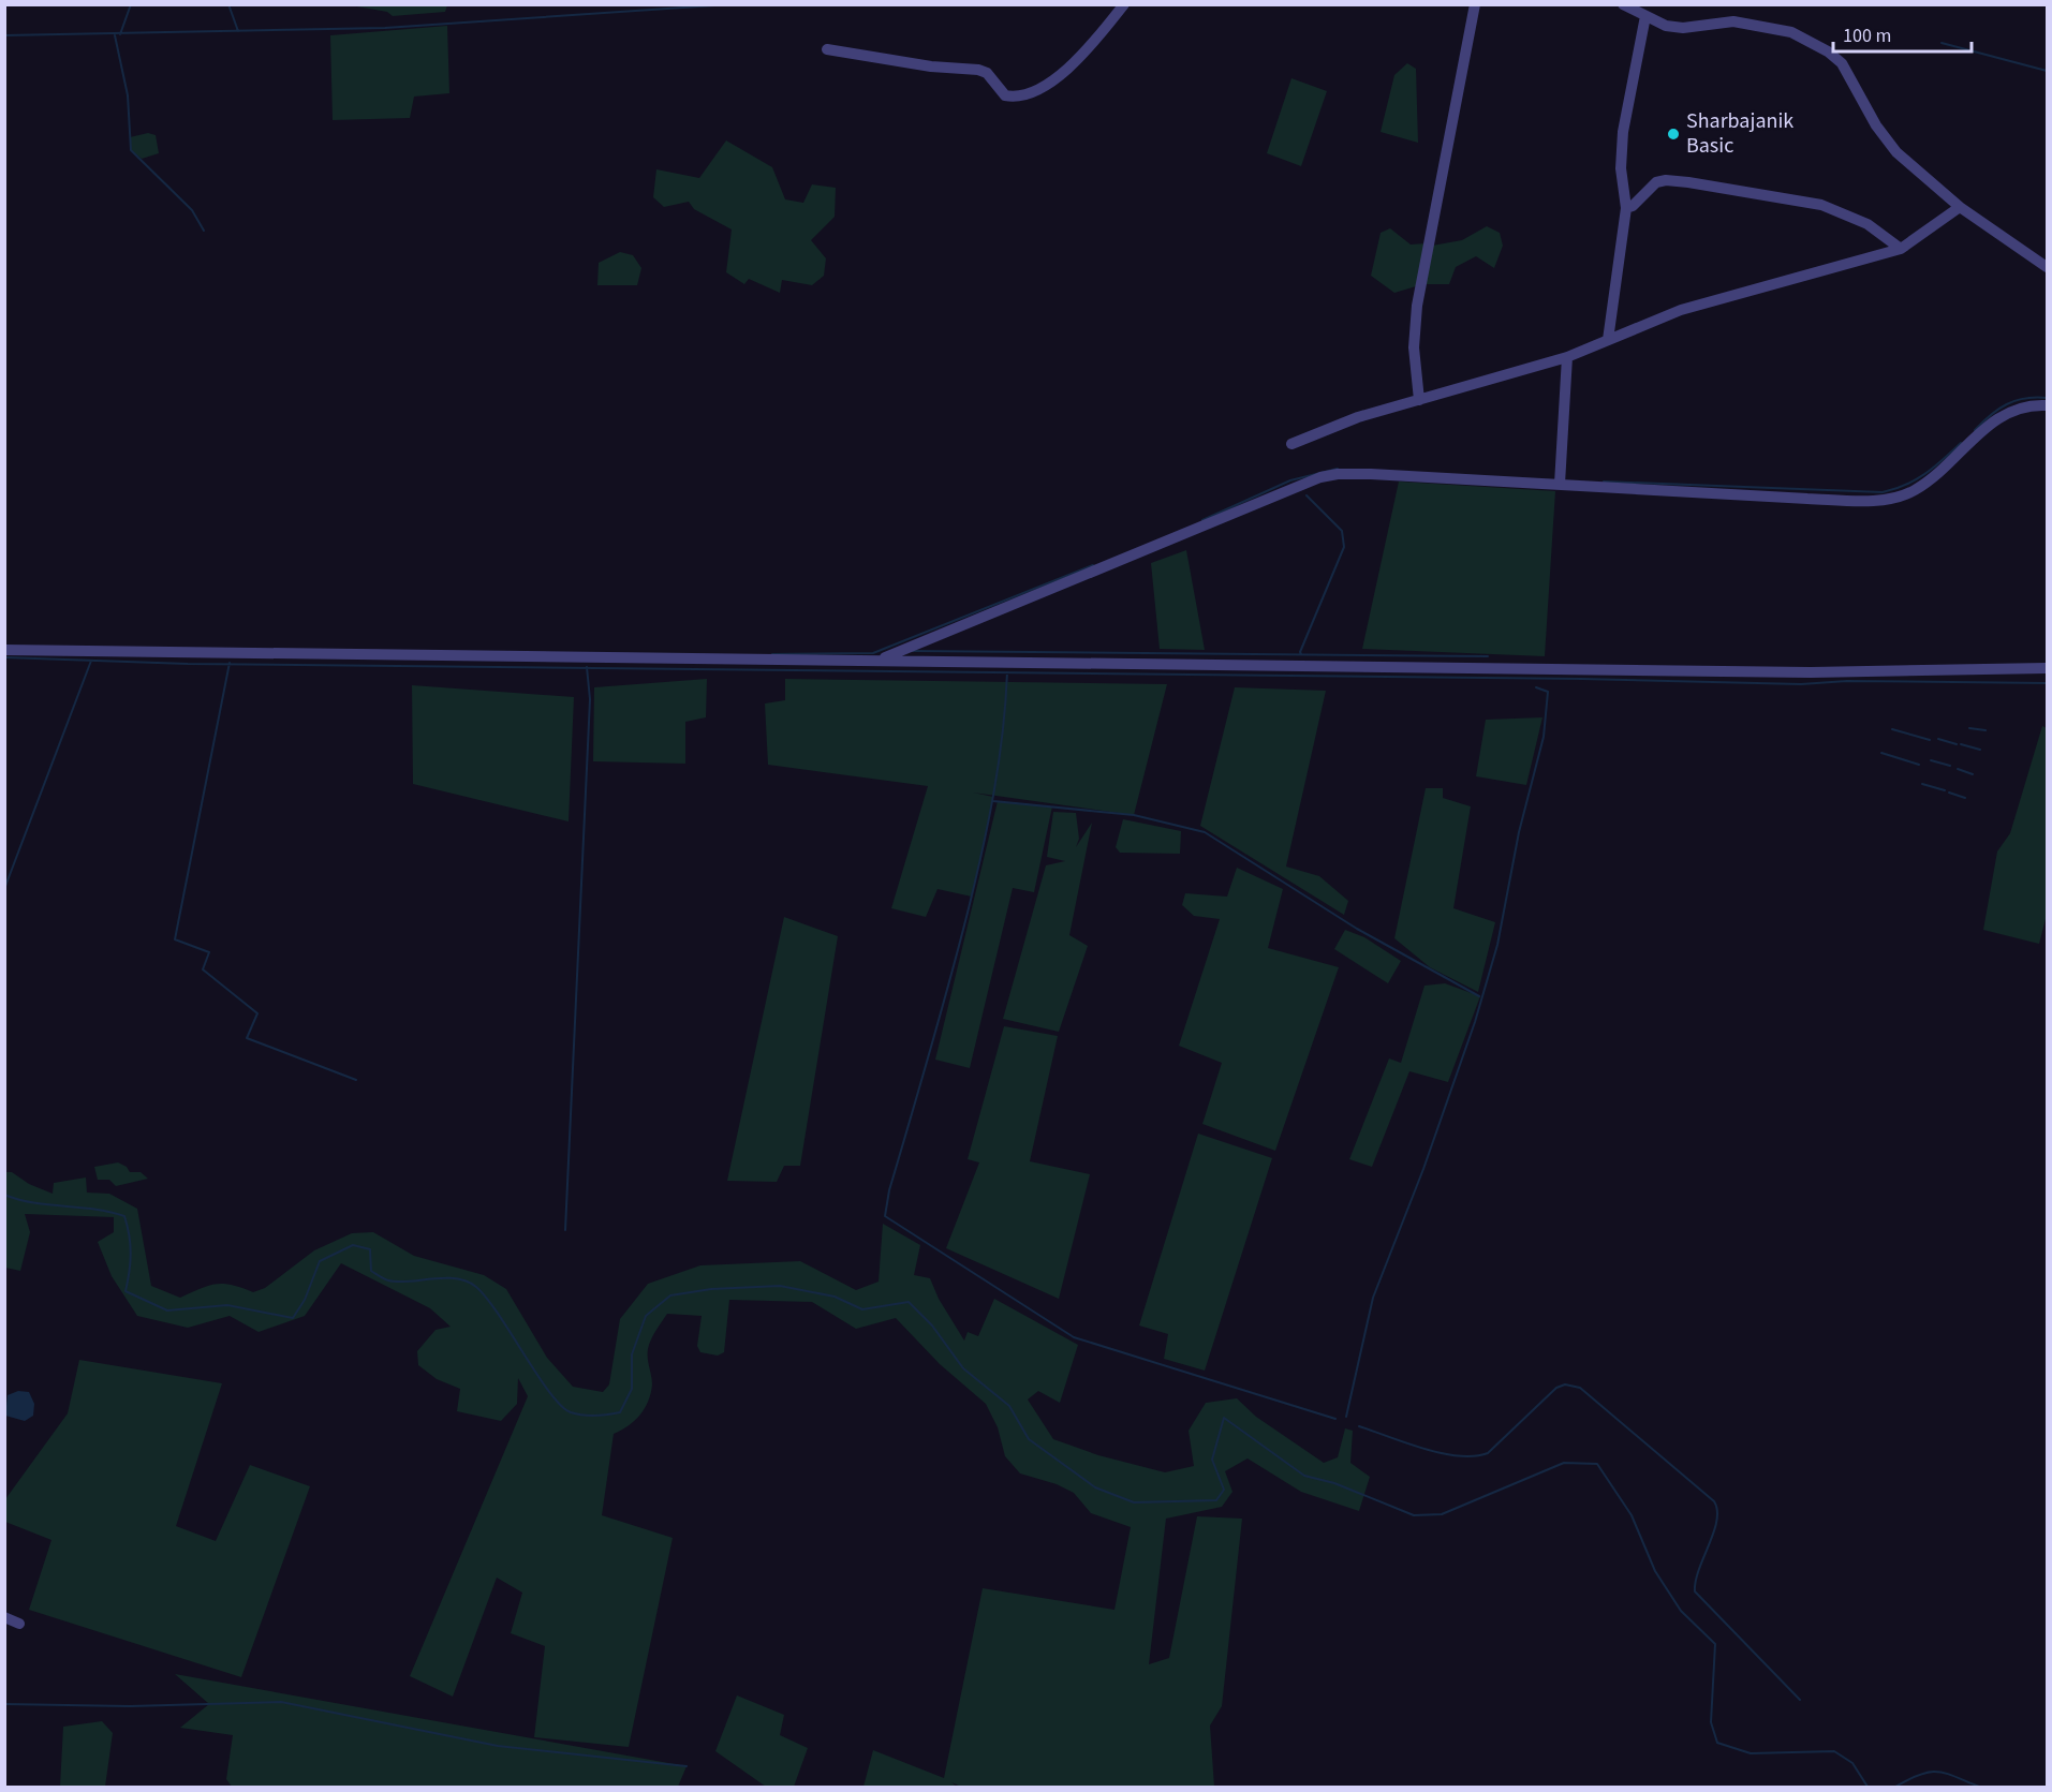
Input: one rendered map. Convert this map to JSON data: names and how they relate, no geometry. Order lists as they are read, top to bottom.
{
  "places": ["Sharbajanik Basic"],
  "scale_bar": "100 m"
}
